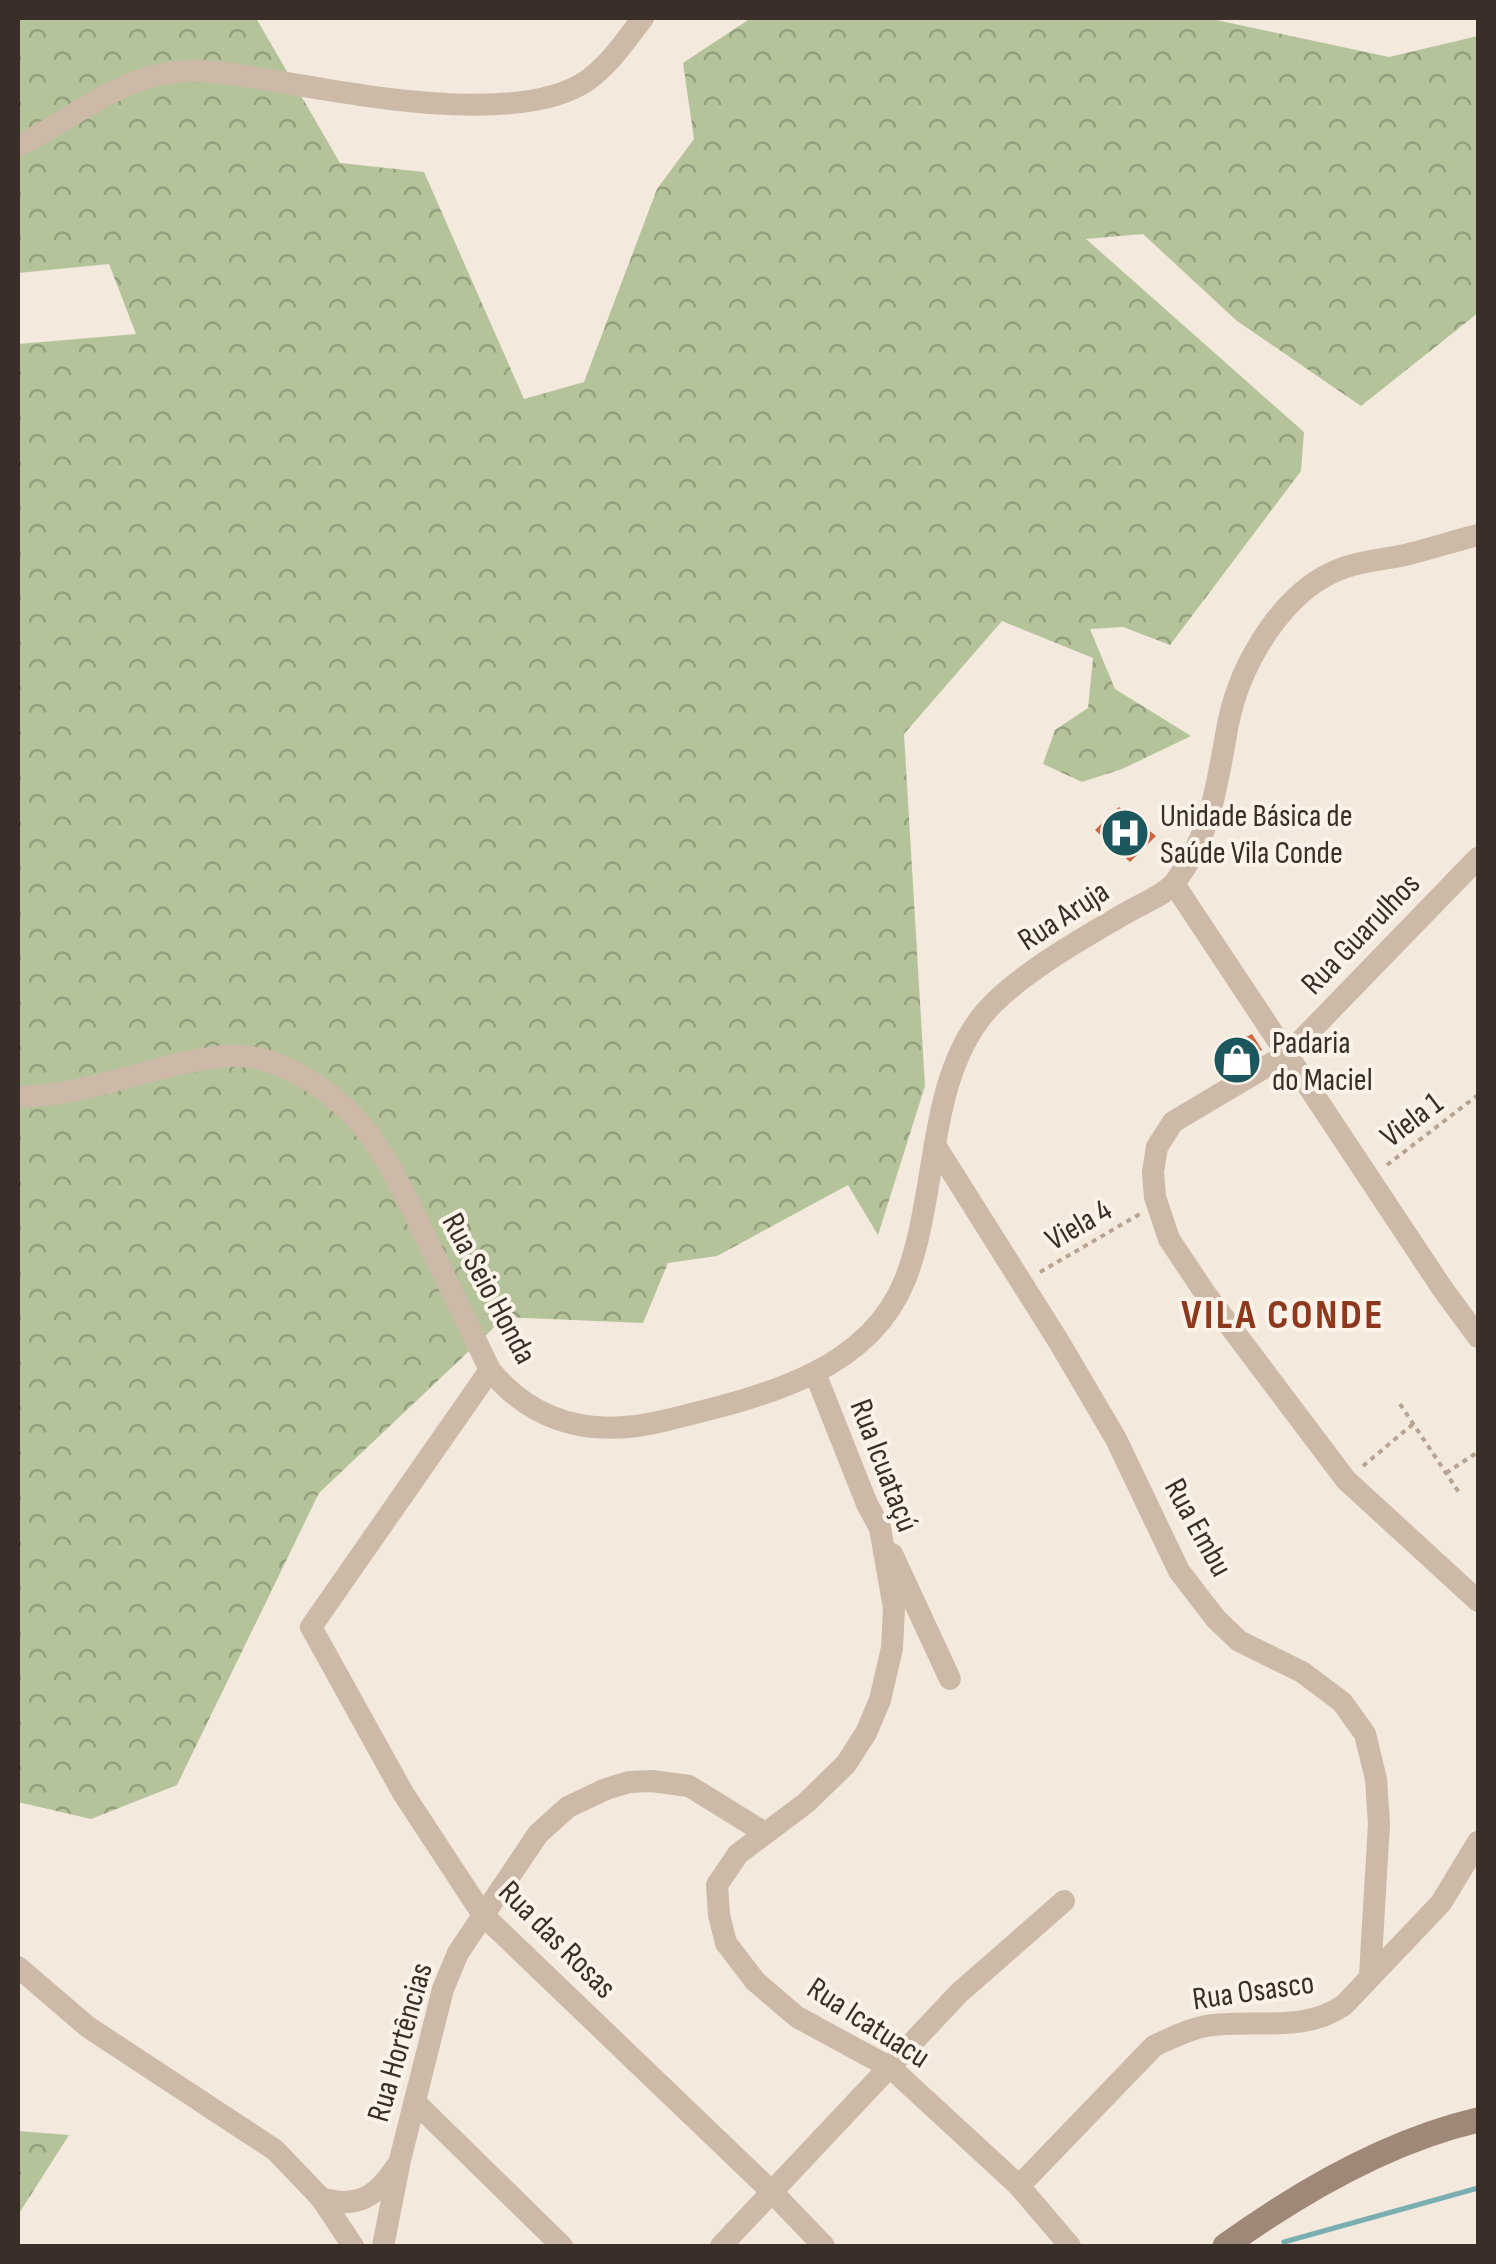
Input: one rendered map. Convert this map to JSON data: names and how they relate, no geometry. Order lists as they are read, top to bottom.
{
  "streets": {
    "street": [
      "Rua Aruja",
      "Rua Guarulhos",
      "Rua Seio Honda",
      "Rua Icuataçú",
      "Rua Embu",
      "Rua das Rosas",
      "Rua Osasco",
      "Rua Icatuacu",
      "Rua Hortências"
    ],
    "path": ["Viela 1", "Viela 4"]
  },
  "crossings": [
    ["Rua Aruja", "Rua Seio Honda"],
    ["Rua Aruja", "Rua Embu"],
    ["Rua Guarulhos", "Viela 4"],
    ["Viela 4", "Rua Embu"],
    ["Rua Seio Honda", "Rua Icuataçú"],
    ["Rua Seio Honda", "Rua Embu"],
    ["Rua Seio Honda", "Rua das Rosas"],
    ["Rua Icuataçú", "Rua Icatuacu"],
    ["Rua Icuataçú", "Rua Hortências"],
    ["Rua Embu", "Rua Osasco"],
    ["Rua das Rosas", "Rua Hortências"],
    ["Rua Osasco", "Rua Icatuacu"],
    ["Rua Icatuacu", "Rua Hortências"]
  ],
  "districts": ["VILA CONDE"],
  "places": {
    "hospital": ["Unidade Básica de Saúde Vila Conde"],
    "shop": ["Padaria do Maciel"]
  }
}
